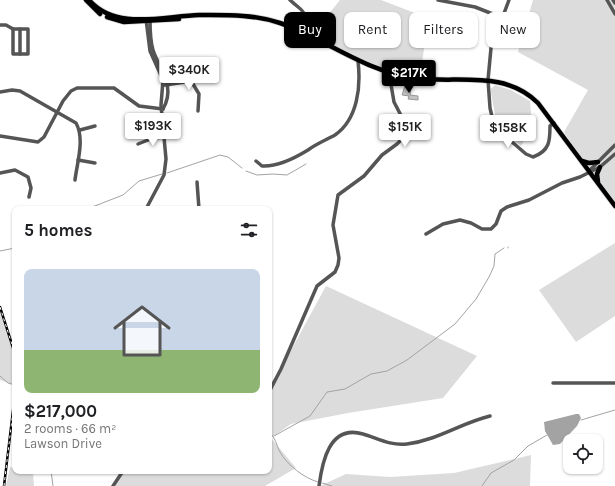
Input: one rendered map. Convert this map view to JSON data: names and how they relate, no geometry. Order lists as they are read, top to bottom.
{
  "page": {
    "chip": [
      "Buy",
      "Rent",
      "Filters",
      "New"
    ],
    "price": [
      "$340K",
      "$217K",
      "$193K",
      "$151K",
      "$158K"
    ],
    "heading": "5 homes",
    "list": [
      {
        "name": "$217,000",
        "note": "2 rooms · 66 m² · Lawson Drive"
      }
    ]
  }
}
